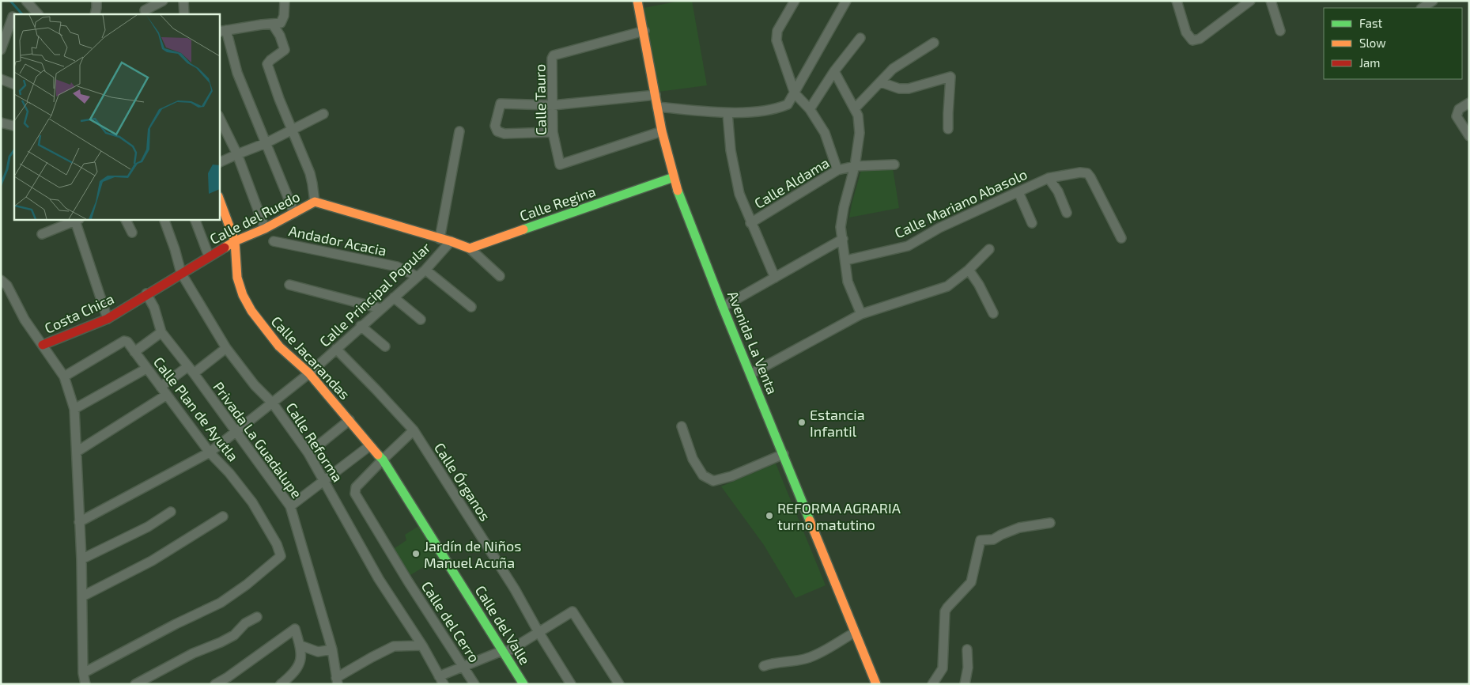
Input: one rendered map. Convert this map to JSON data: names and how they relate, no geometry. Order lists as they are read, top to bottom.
{
  "streets": {
    "street": [
      "Calle Tauro",
      "Calle Aldama",
      "Calle Regina",
      "Calle Mariano Abasolo",
      "Calle del Ruedo",
      "Andador Acacia",
      "Calle Principal Popular",
      "Costa Chica",
      "Avenida La Venta",
      "Calle Jacarandas",
      "Calle Plan de Ayutla",
      "Privada La Guadalupe",
      "Calle Reforma",
      "Calle Órganos",
      "Calle del Cerro",
      "Calle del Valle"
    ]
  },
  "crossings": [
    ["Calle Tauro", "Avenida La Venta"],
    ["Calle Regina", "Avenida La Venta"],
    ["Calle del Ruedo", "Calle Principal Popular"],
    ["Calle del Ruedo", "Costa Chica"],
    ["Calle del Ruedo", "Calle Jacarandas"],
    ["Calle del Ruedo", "Privada La Guadalupe"],
    ["Calle del Ruedo", "Calle Reforma"],
    ["Andador Acacia", "Calle Principal Popular"],
    ["Calle Principal Popular", "Calle Jacarandas"],
    ["Calle Principal Popular", "Calle Plan de Ayutla"],
    ["Calle Principal Popular", "Privada La Guadalupe"],
    ["Calle Principal Popular", "Calle Reforma"],
    ["Calle Principal Popular", "Calle Órganos"],
    ["Costa Chica", "Privada La Guadalupe"],
    ["Calle Jacarandas", "Calle del Cerro"],
    ["Calle Jacarandas", "Calle del Valle"],
    ["Calle del Cerro", "Calle del Valle"]
  ],
  "places": ["Estancia Infantil", "REFORMA AGRARIA turno matutino", "Jardín de Niños Manuel Acuña"],
  "legend": ["Fast", "Slow", "Jam"]
}
